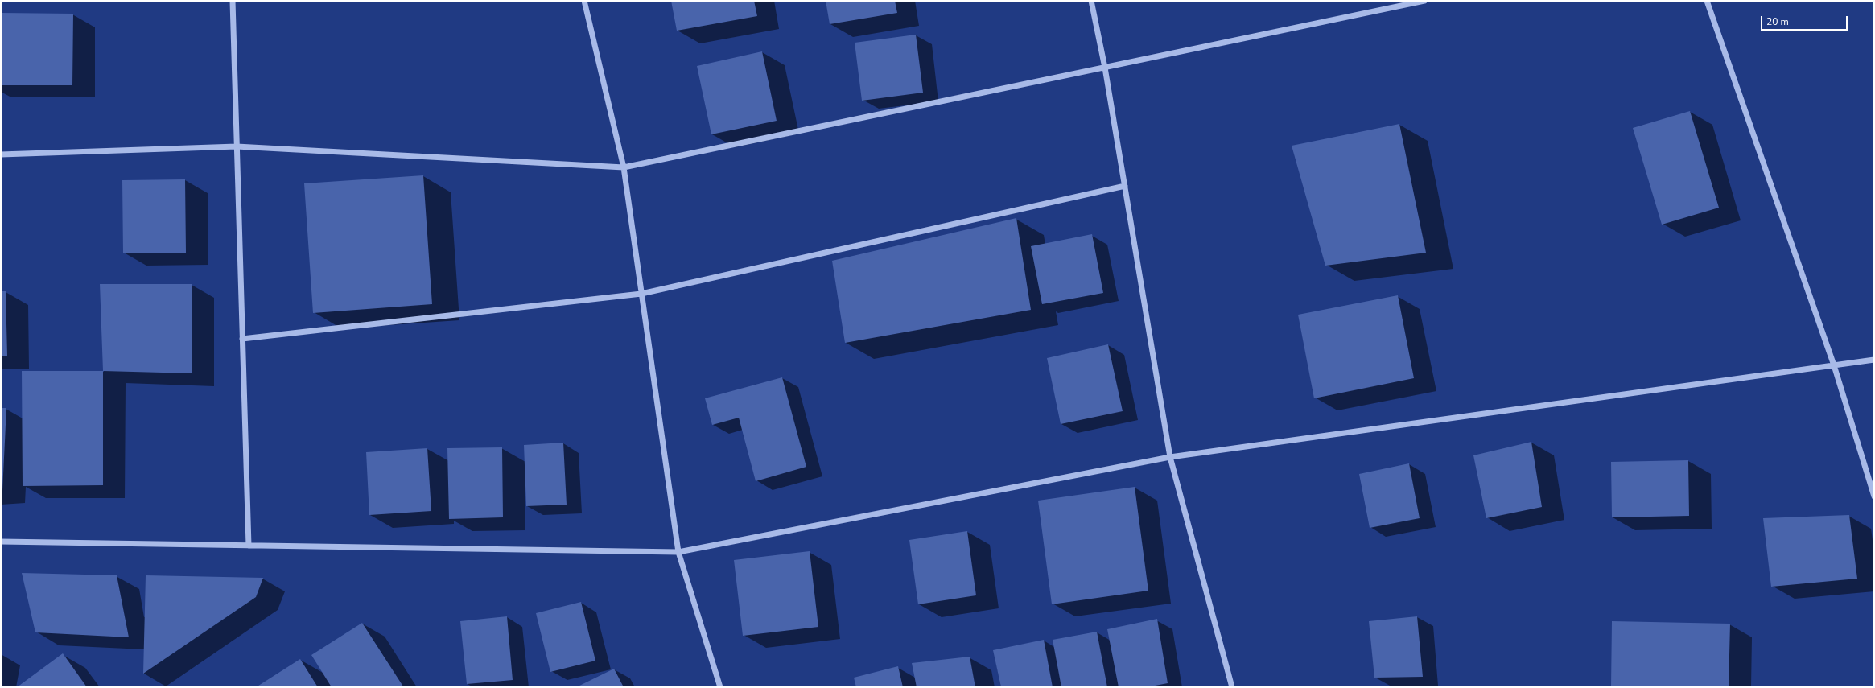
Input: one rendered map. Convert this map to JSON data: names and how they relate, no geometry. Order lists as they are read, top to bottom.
{
  "scale_bar": "20 m"
}
